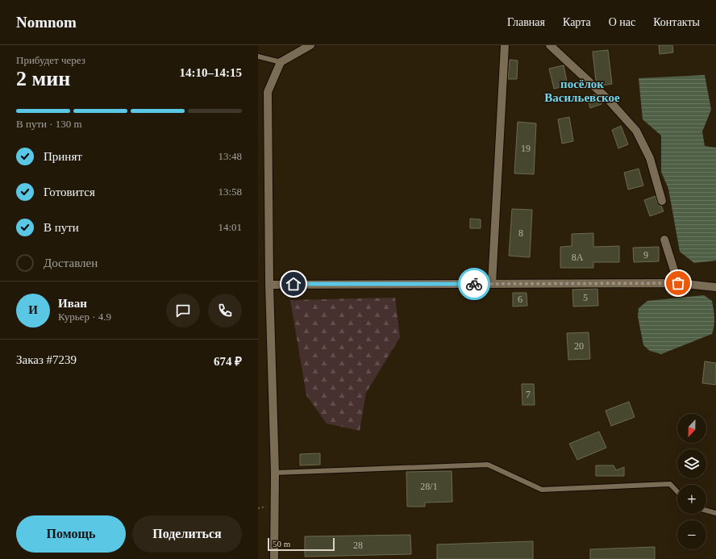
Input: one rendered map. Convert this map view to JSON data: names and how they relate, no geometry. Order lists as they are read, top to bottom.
{
  "districts": ["посёлок Васильевское"],
  "house_numbers": [
    "19",
    "8",
    "9",
    "8А",
    "5",
    "6",
    "20",
    "7",
    "28/1",
    "28"
  ],
  "scale_bar": "50 m",
  "north": "bottom",
  "page": {
    "header": "Nomnom",
    "nav": [
      "Главная",
      "Карта",
      "О нас",
      "Контакты"
    ],
    "heading": ["2 мин", "Прибудет через", "14:10–14:15"],
    "panel": [
      "Иван",
      "Курьер · 4.9",
      "Заказ #7239",
      "674 ₽"
    ],
    "bar": "В пути · 130 m",
    "list": [
      ["Принят", "13:48"],
      ["Готовится", "13:58"],
      ["В пути", "14:01"],
      "Доставлен"
    ],
    "round": "И",
    "map_buttons": ["+", "−"],
    "buttons": ["Помощь", "Поделиться"],
    "scale": "50 m"
  }
}
